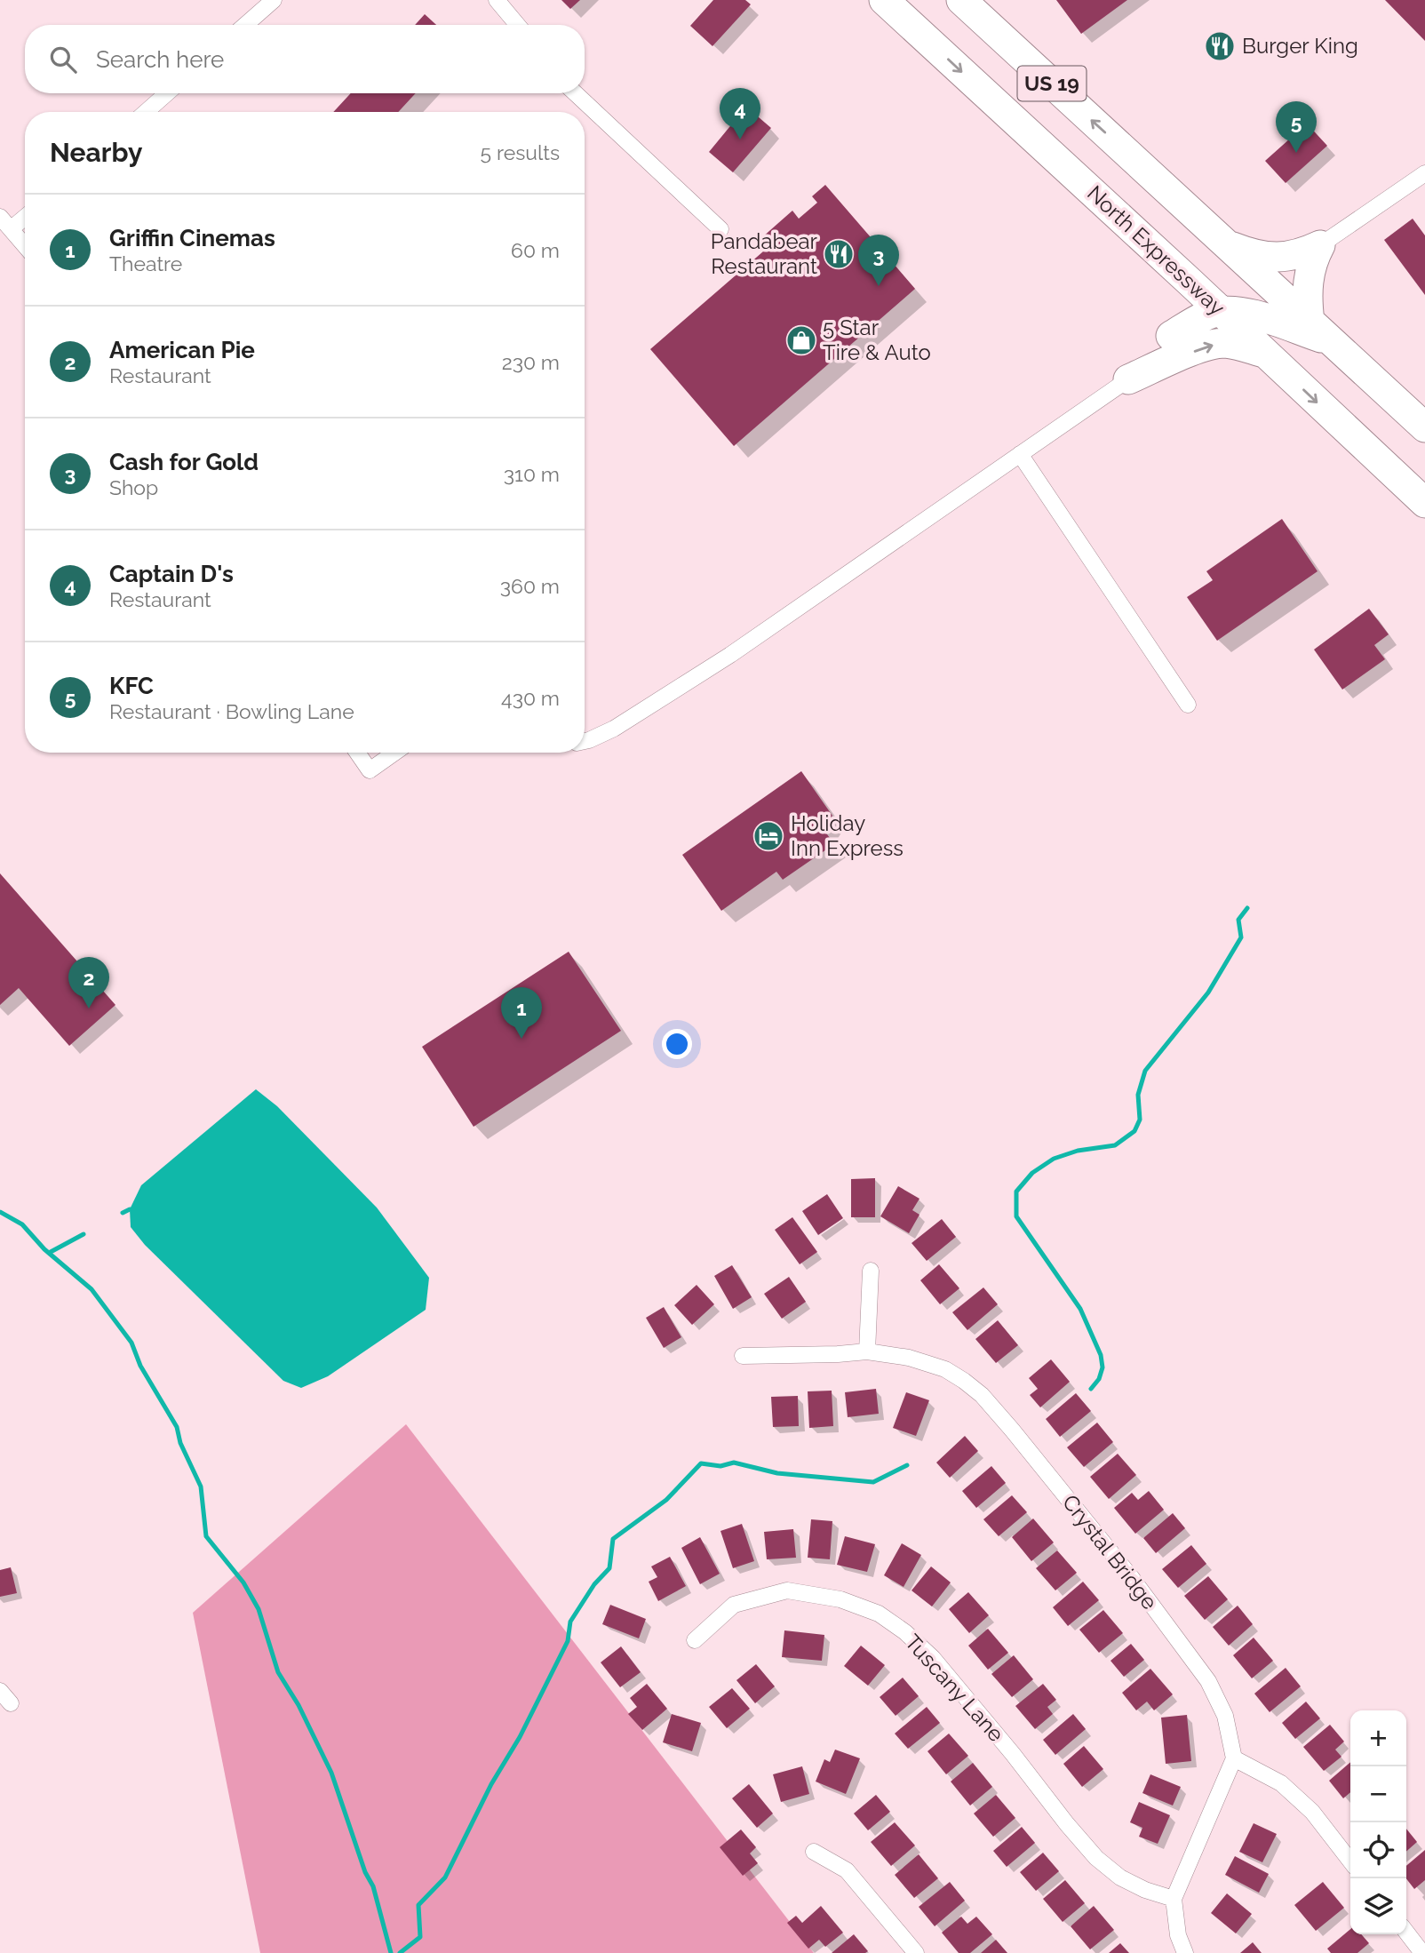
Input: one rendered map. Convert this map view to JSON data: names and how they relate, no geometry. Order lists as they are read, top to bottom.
{
  "streets": {
    "highway": ["US 19", "North Expressway"],
    "street": ["Crystal Bridge", "Tuscany Lane"]
  },
  "places": {
    "restaurant": ["Burger King", "Pandabear Restaurant"],
    "shop": ["5 Star Tire & Auto"],
    "hotel": ["Holiday Inn Express"]
  },
  "page": {
    "search": "Search here",
    "pins": [
      "4",
      "5",
      "3",
      "2",
      "1"
    ],
    "heading": ["Nearby", "5 results"],
    "list": [
      {
        "mark": "1",
        "name": "Griffin Cinemas",
        "note": "Theatre",
        "value": "60 m"
      },
      {
        "mark": "2",
        "name": "American Pie",
        "note": "Restaurant",
        "value": "230 m"
      },
      {
        "mark": "3",
        "name": "Cash for Gold",
        "note": "Shop",
        "value": "310 m"
      },
      {
        "mark": "4",
        "name": "Captain D's",
        "note": "Restaurant",
        "value": "360 m"
      },
      {
        "mark": "5",
        "name": "KFC",
        "note": "Restaurant · Bowling Lane",
        "value": "430 m"
      }
    ],
    "map_buttons": ["+", "−"]
  }
}
